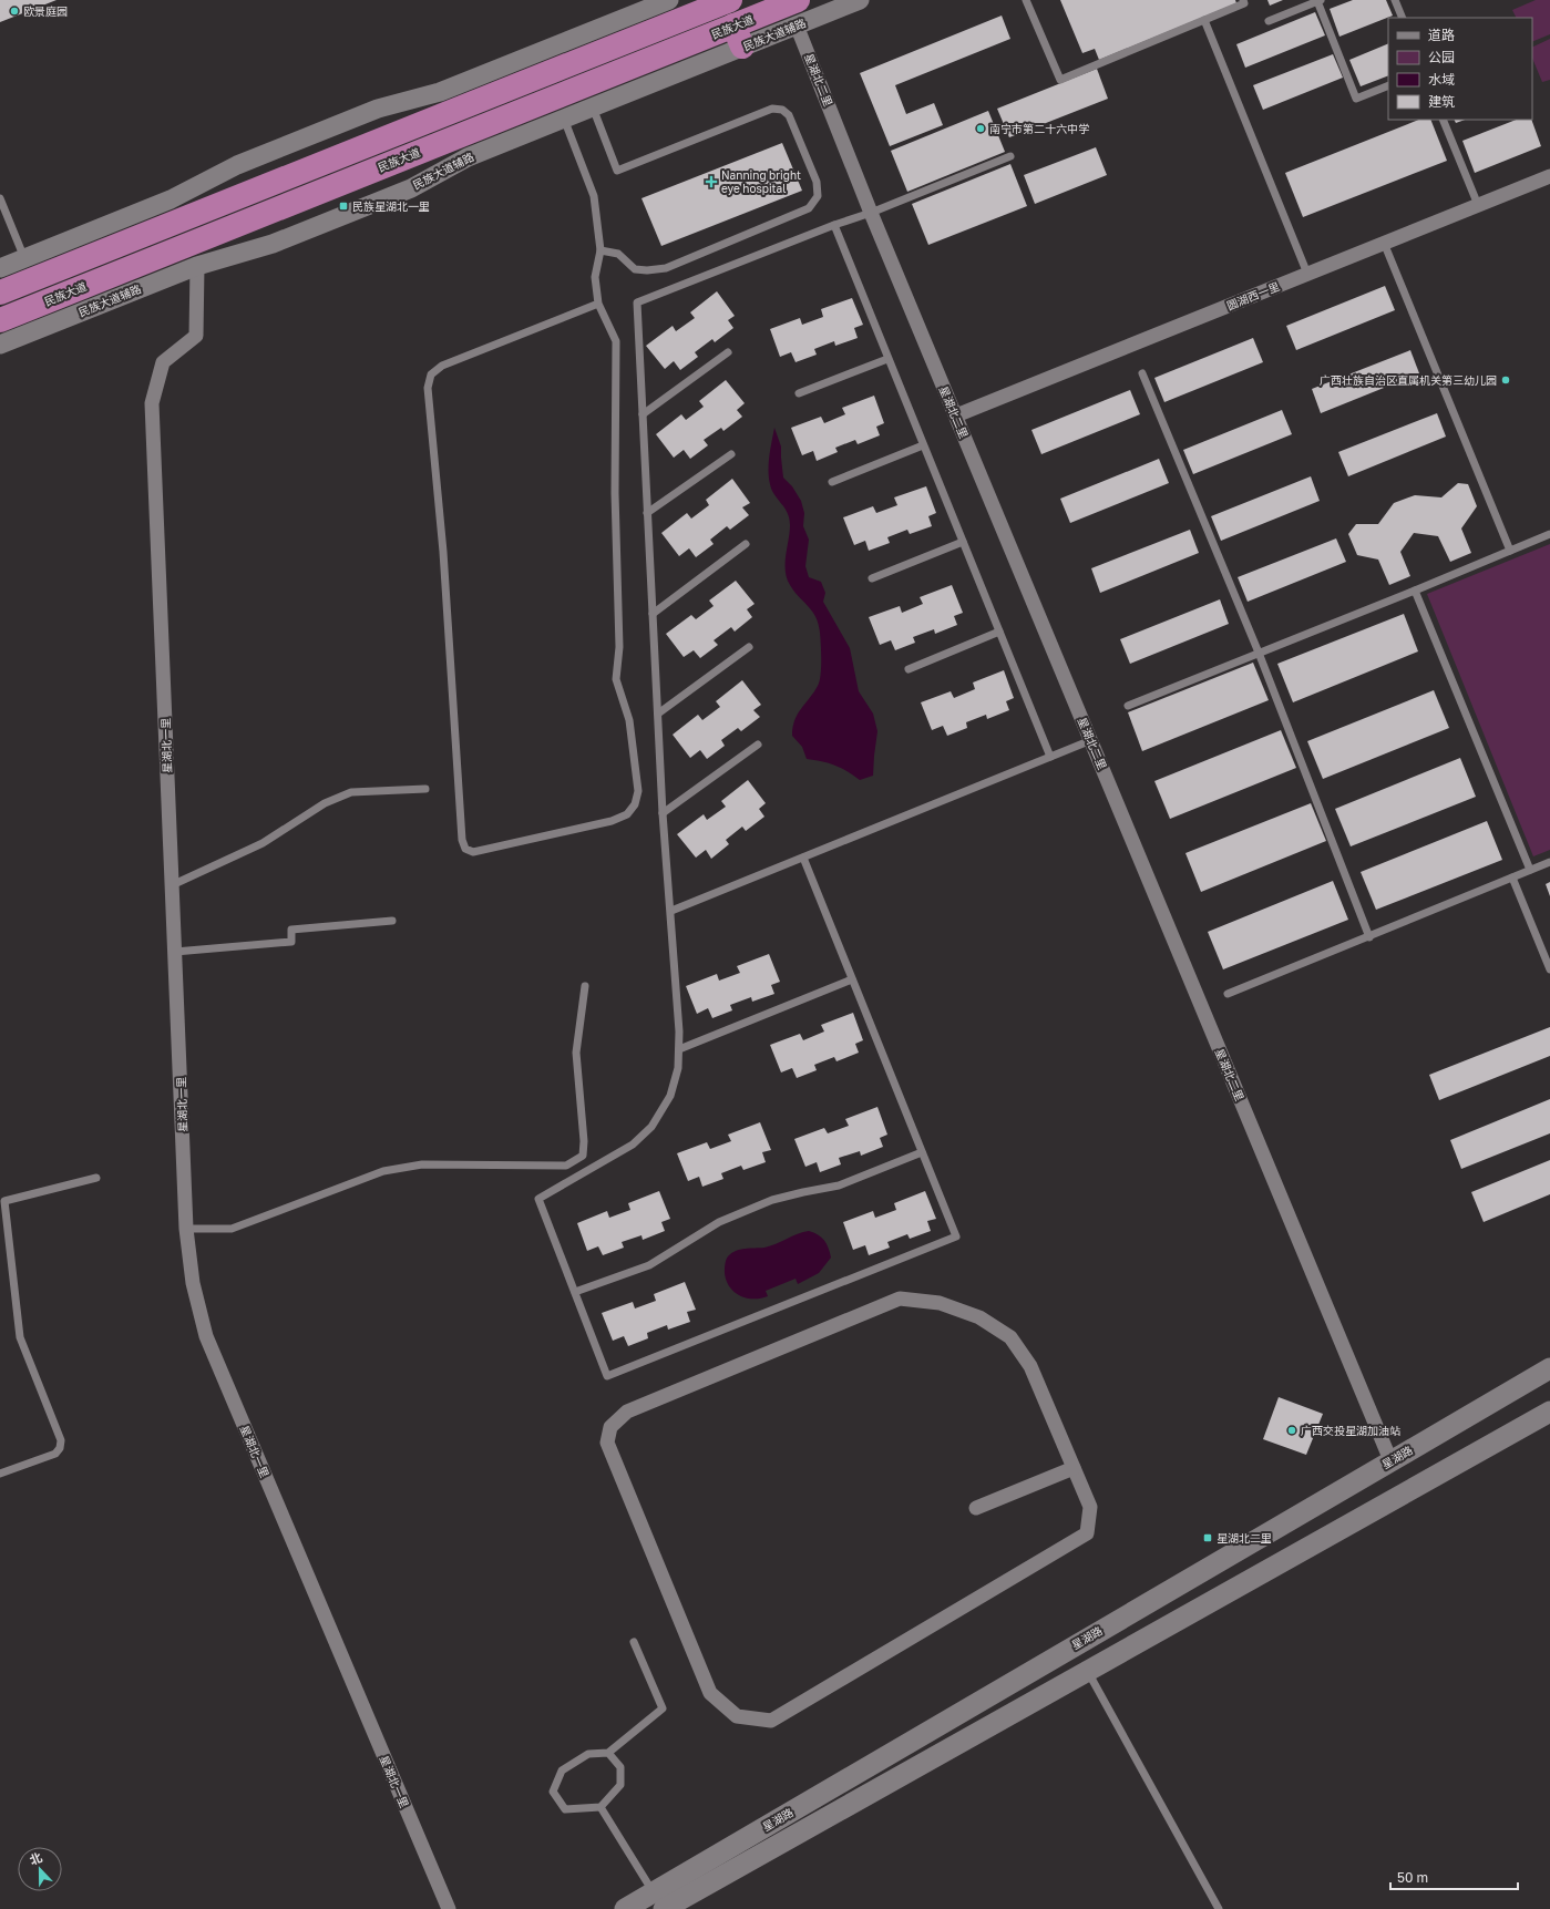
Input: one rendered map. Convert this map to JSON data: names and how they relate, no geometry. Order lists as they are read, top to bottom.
{
  "streets": {
    "highway": ["民族大道"],
    "main road": ["星湖路"],
    "street": [
      "民族大道辅路",
      "星湖北二里",
      "圆湖西一里",
      "星湖北一里"
    ]
  },
  "crossings": [
    ["民族大道", "民族大道辅路"],
    ["民族大道辅路", "星湖北二里"],
    ["民族大道辅路", "星湖北一里"],
    ["星湖北二里", "圆湖西一里"],
    ["星湖北二里", "星湖路"]
  ],
  "places": {
    "other": [
      "欧景庭园",
      "南宁市第二十六中学",
      "广西壮族自治区直属机关第三幼儿园",
      "广西交投星湖加油站"
    ],
    "health": ["Nanning bright eye hospital"],
    "transit": ["民族星湖北一里", "星湖北二里"]
  },
  "legend": [
    "道路",
    "公园",
    "水域",
    "建筑"
  ],
  "scale_bar": "50 m",
  "north": "top"
}
